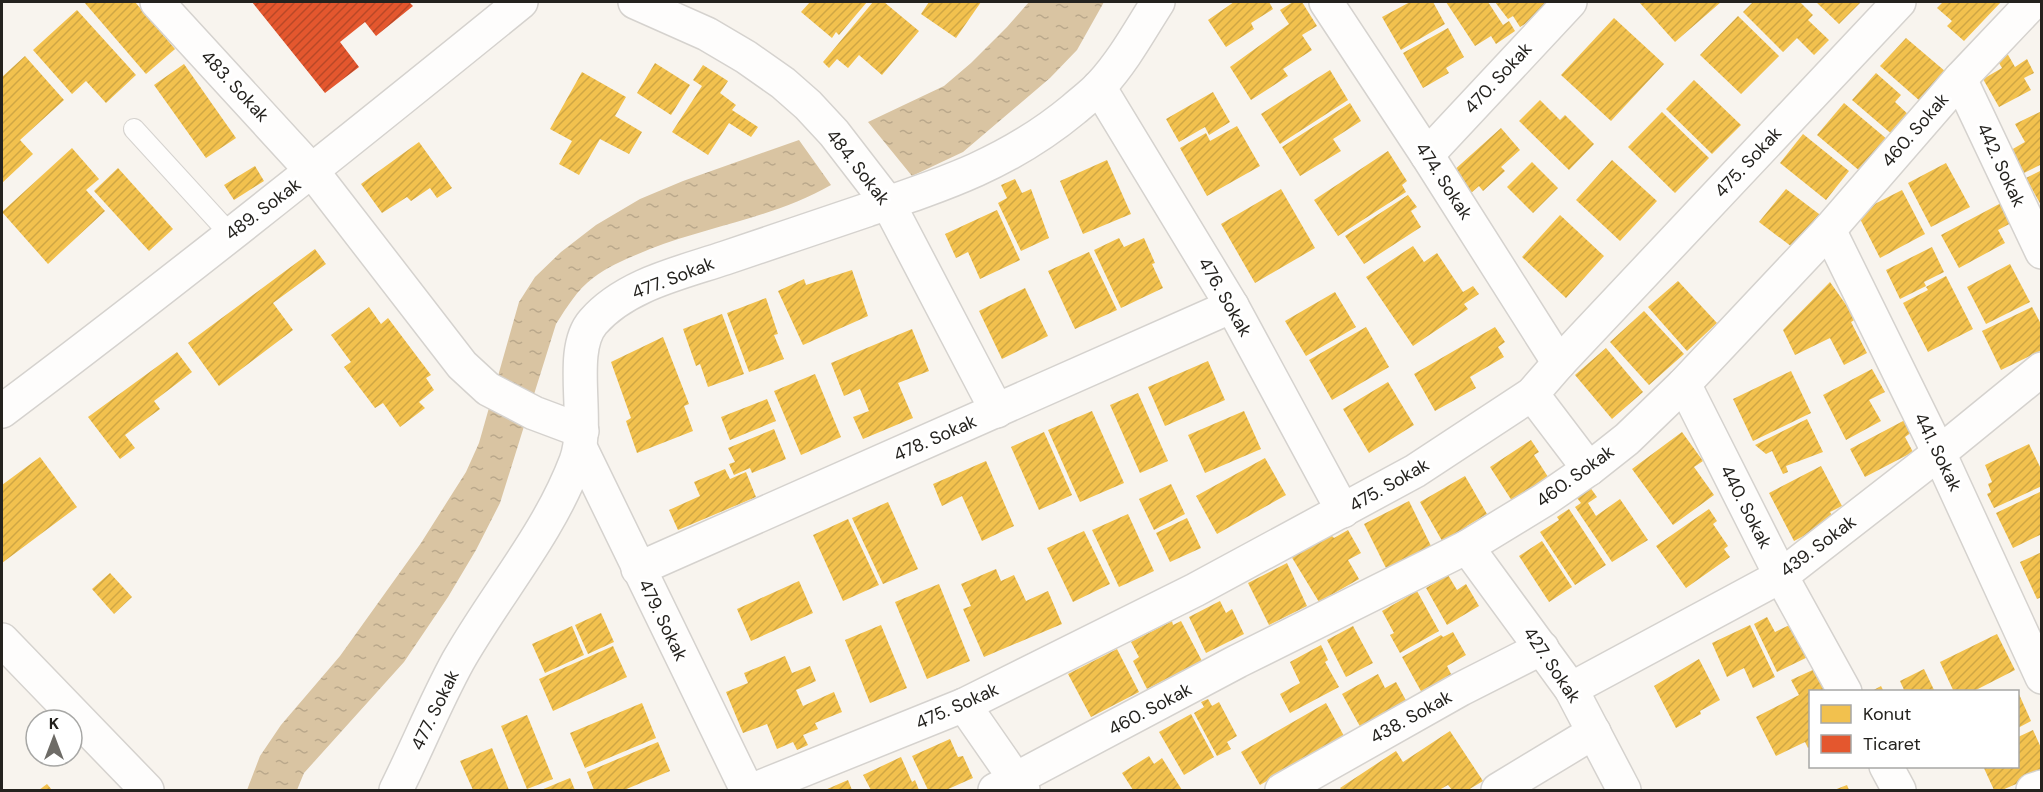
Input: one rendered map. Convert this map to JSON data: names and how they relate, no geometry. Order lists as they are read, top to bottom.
{
  "streets": {
    "street": [
      "470. Sokak",
      "483. Sokak",
      "460. Sokak",
      "475. Sokak",
      "442. Sokak",
      "484. Sokak",
      "474. Sokak",
      "489. Sokak",
      "477. Sokak",
      "476. Sokak",
      "478. Sokak",
      "441. Sokak",
      "440. Sokak",
      "439. Sokak",
      "479. Sokak",
      "427. Sokak",
      "438. Sokak"
    ]
  },
  "crossings": [
    ["470. Sokak", "474. Sokak"],
    ["483. Sokak", "489. Sokak"],
    ["483. Sokak", "477. Sokak"],
    ["483. Sokak", "479. Sokak"],
    ["460. Sokak", "442. Sokak"],
    ["460. Sokak", "441. Sokak"],
    ["460. Sokak", "440. Sokak"],
    ["460. Sokak", "427. Sokak"],
    ["475. Sokak", "474. Sokak"],
    ["475. Sokak", "476. Sokak"],
    ["484. Sokak", "477. Sokak"],
    ["484. Sokak", "478. Sokak"],
    ["477. Sokak", "476. Sokak"],
    ["477. Sokak", "479. Sokak"],
    ["476. Sokak", "478. Sokak"],
    ["478. Sokak", "479. Sokak"],
    ["441. Sokak", "439. Sokak"],
    ["440. Sokak", "439. Sokak"],
    ["439. Sokak", "427. Sokak"],
    ["427. Sokak", "438. Sokak"]
  ],
  "legend": ["Konut", "Ticaret"],
  "north": "top"
}
